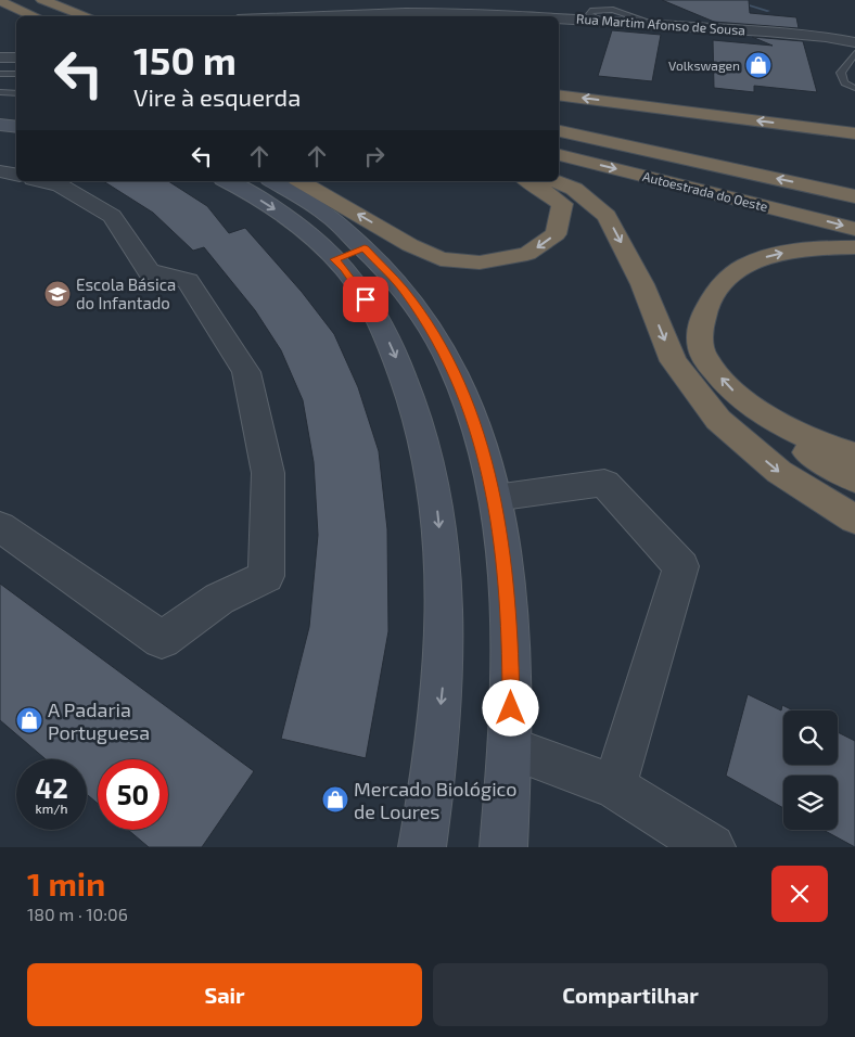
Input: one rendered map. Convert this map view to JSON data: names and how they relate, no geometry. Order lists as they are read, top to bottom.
{
  "streets": {
    "highway": ["Autoestrada do Oeste"],
    "street": ["Rua Martim Afonso de Sousa"]
  },
  "places": {
    "shop": ["Volkswagen", "A Padaria Portuguesa", "Mercado Biológico de Loures"],
    "school or university": ["Escola Básica do Infantado"]
  },
  "page": {
    "turn": ["150 m", "Vire à esquerda"],
    "speed": "42 km/h",
    "limit": "50",
    "heading": ["1 min", "180 m · 10:06"],
    "buttons": ["Sair", "Compartilhar"]
  }
}
